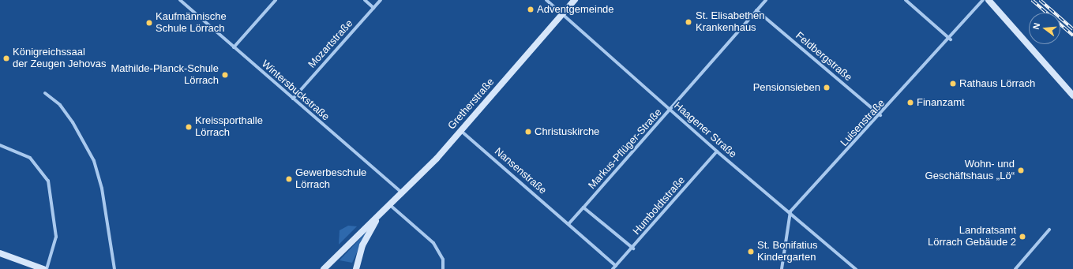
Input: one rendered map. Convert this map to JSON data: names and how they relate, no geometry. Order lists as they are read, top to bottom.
{
  "streets": {
    "main road": ["Gretherstraße"],
    "street": [
      "Mozartstraße",
      "Feldbergstraße",
      "Wintersbuckstraße",
      "Luisenstraße",
      "Haagener Straße",
      "Markus-Pflüger-Straße",
      "Nansenstraße",
      "Humboldtstraße"
    ]
  },
  "crossings": [
    ["Mozartstraße", "Wintersbuckstraße"],
    ["Feldbergstraße", "Luisenstraße"],
    ["Feldbergstraße", "Markus-Pflüger-Straße"],
    ["Wintersbuckstraße", "Gretherstraße"],
    ["Gretherstraße", "Haagener Straße"],
    ["Gretherstraße", "Nansenstraße"],
    ["Luisenstraße", "Haagener Straße"],
    ["Haagener Straße", "Markus-Pflüger-Straße"],
    ["Haagener Straße", "Humboldtstraße"],
    ["Nansenstraße", "Humboldtstraße"]
  ],
  "places": [
    "Adventgemeinde",
    "St. Elisabethen Krankenhaus",
    "Kaufmännische Schule Lörrach",
    "Königreichssaal der Zeugen Jehovas",
    "Mathilde-Planck-Schule Lörrach",
    "Rathaus Lörrach",
    "Pensionsieben",
    "Finanzamt",
    "Kreissporthalle Lörrach",
    "Christuskirche",
    "Wohn- und Geschäftshaus „Lö“",
    "Gewerbeschule Lörrach",
    "Landratsamt Lörrach Gebäude 2",
    "St. Bonifatius Kindergarten"
  ],
  "north": "left"
}
